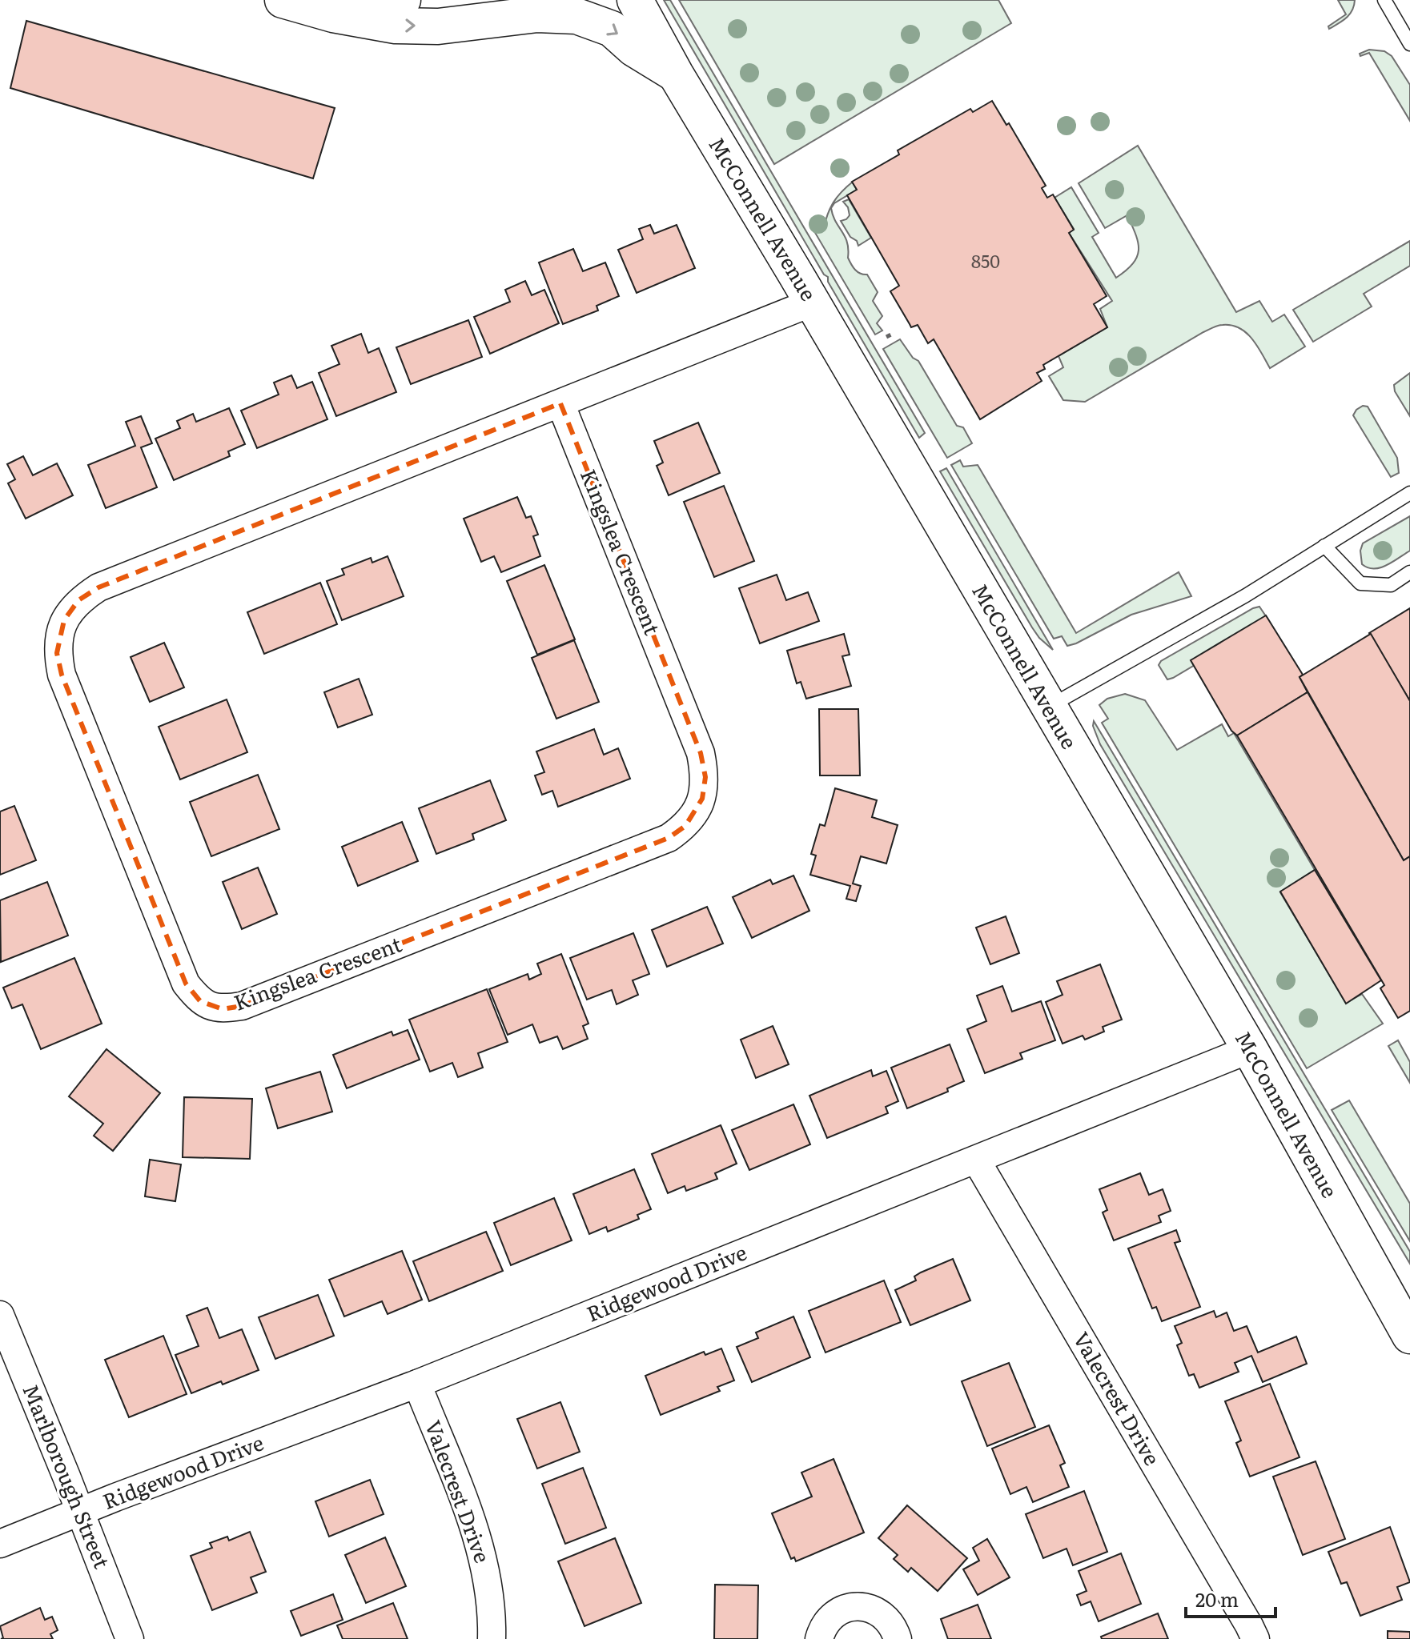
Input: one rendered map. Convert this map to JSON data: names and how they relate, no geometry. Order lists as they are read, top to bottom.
{
  "streets": {
    "main road": ["McConnell Avenue"],
    "street": [
      "Kingslea Crescent",
      "Ridgewood Drive",
      "Valecrest Drive",
      "Marlborough Street"
    ]
  },
  "crossings": [
    ["McConnell Avenue", "Kingslea Crescent"],
    ["McConnell Avenue", "Ridgewood Drive"],
    ["Ridgewood Drive", "Valecrest Drive"],
    ["Ridgewood Drive", "Marlborough Street"]
  ],
  "house_numbers": ["850"],
  "scale_bar": "20 m"
}
